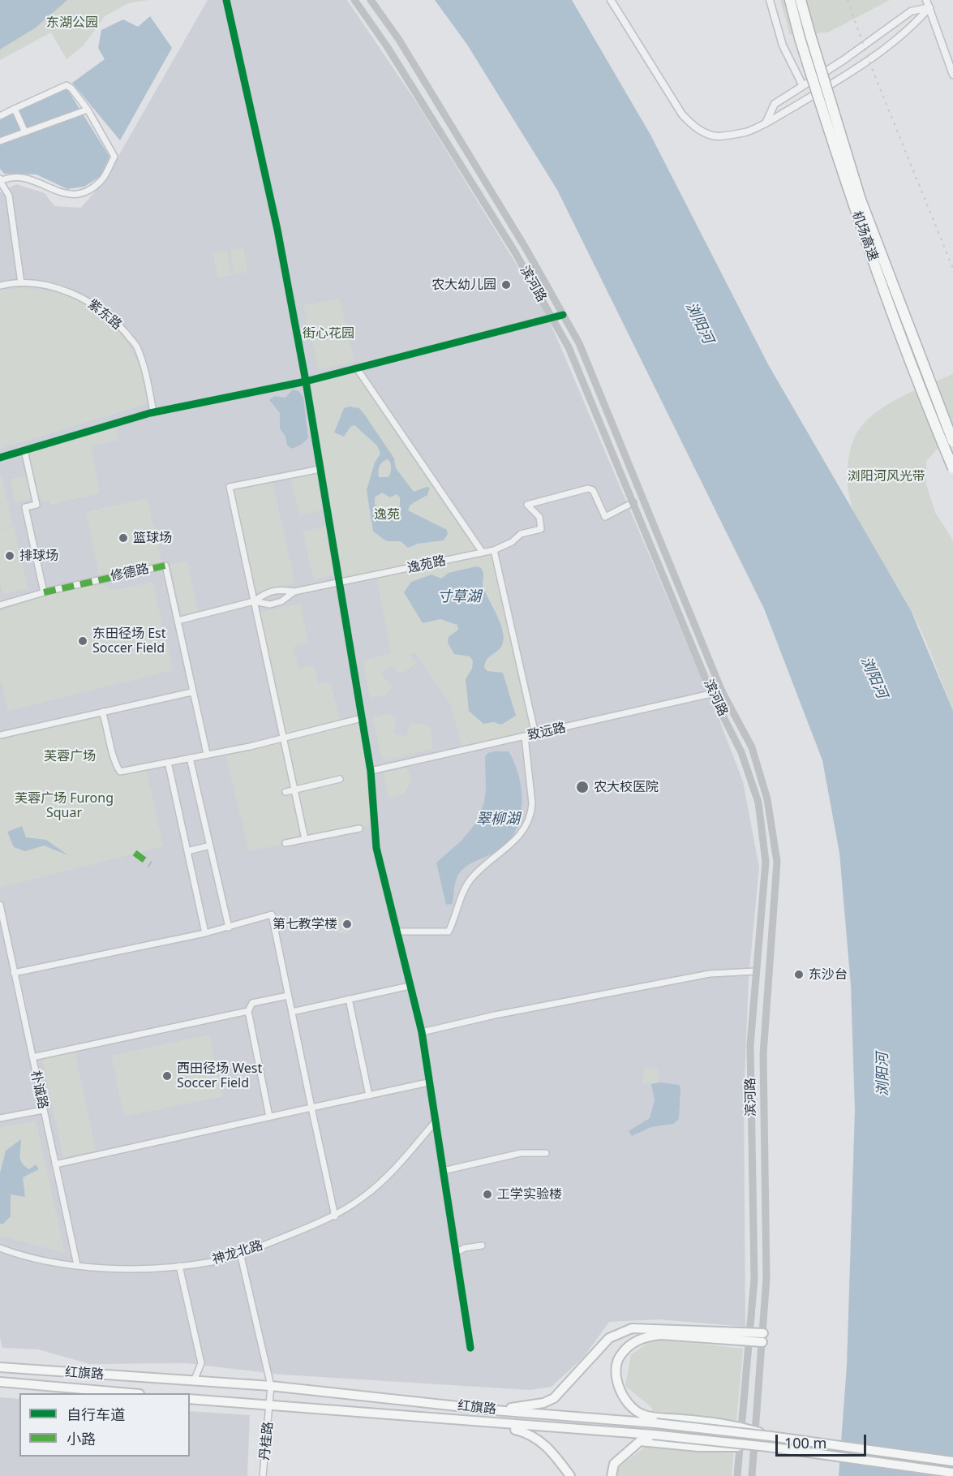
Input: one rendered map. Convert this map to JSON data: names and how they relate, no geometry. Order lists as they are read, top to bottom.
{
  "streets": {
    "highway": ["机场高速"],
    "main road": ["滨河路", "红旗路"],
    "street": [
      "紫东路",
      "逸苑路",
      "修德路",
      "致远路",
      "朴诚路",
      "神龙北路",
      "丹桂路"
    ]
  },
  "crossings": [
    ["滨河路", "逸苑路"],
    ["滨河路", "致远路"],
    ["逸苑路", "修德路"],
    ["朴诚路", "神龙北路"],
    ["神龙北路", "丹桂路"],
    ["红旗路", "丹桂路"]
  ],
  "water": ["浏阳河", "寸草湖", "翠柳湖"],
  "parks": [
    "东湖公园",
    "街心花园",
    "浏阳河风光带",
    "逸苑",
    "芙蓉广场",
    "芙蓉广场 Furong Squar"
  ],
  "places": [
    "农大幼儿园",
    "篮球场",
    "排球场",
    "东田径场 Est Soccer Field",
    "农大校医院",
    "第七教学楼",
    "东沙台",
    "西田径场 West Soccer Field",
    "工学实验楼"
  ],
  "legend": ["自行车道", "小路"],
  "scale_bar": "100 m"
}
